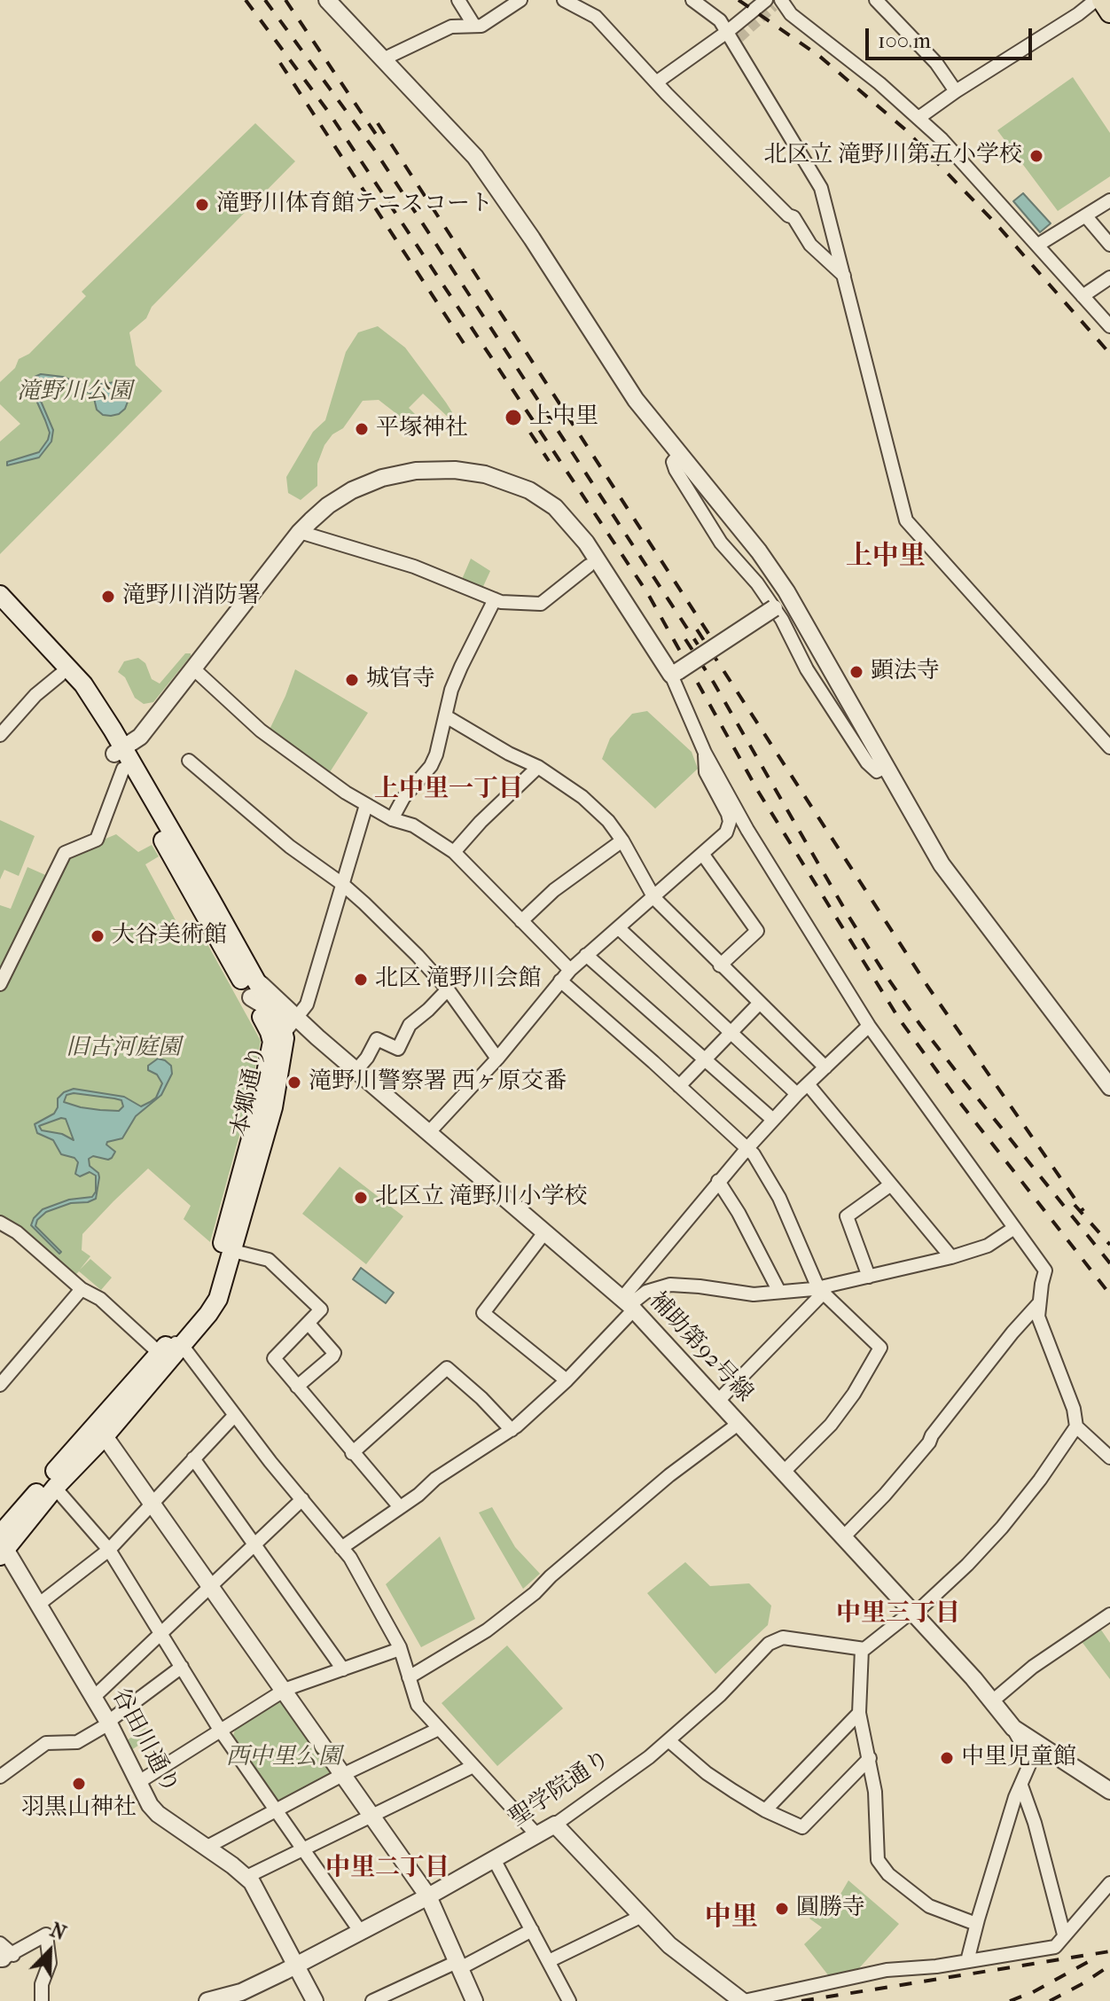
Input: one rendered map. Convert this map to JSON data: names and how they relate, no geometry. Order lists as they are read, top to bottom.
{
  "streets": {
    "main road": ["本郷通り"],
    "street": ["補助第92号線", "谷田川通り", "聖学院通り"]
  },
  "crossings": [
    ["本郷通り", "補助第92号線"],
    ["本郷通り", "谷田川通り"],
    ["谷田川通り", "聖学院通り"]
  ],
  "districts": [
    "上中里",
    "上中里一丁目",
    "中里三丁目",
    "中里二丁目",
    "中里"
  ],
  "parks": ["滝野川公園", "旧古河庭園", "西中里公園"],
  "places": [
    "北区立 滝野川第五小学校",
    "滝野川体育館テニスコート",
    "上中里",
    "平塚神社",
    "滝野川消防署",
    "顕法寺",
    "城官寺",
    "大谷美術館",
    "北区 滝野川会館",
    "滝野川警察署 西ヶ原交番",
    "北区立 滝野川小学校",
    "中里児童館",
    "羽黒山神社",
    "圓勝寺"
  ],
  "scale_bar": "100 m",
  "north": "top right"
}
